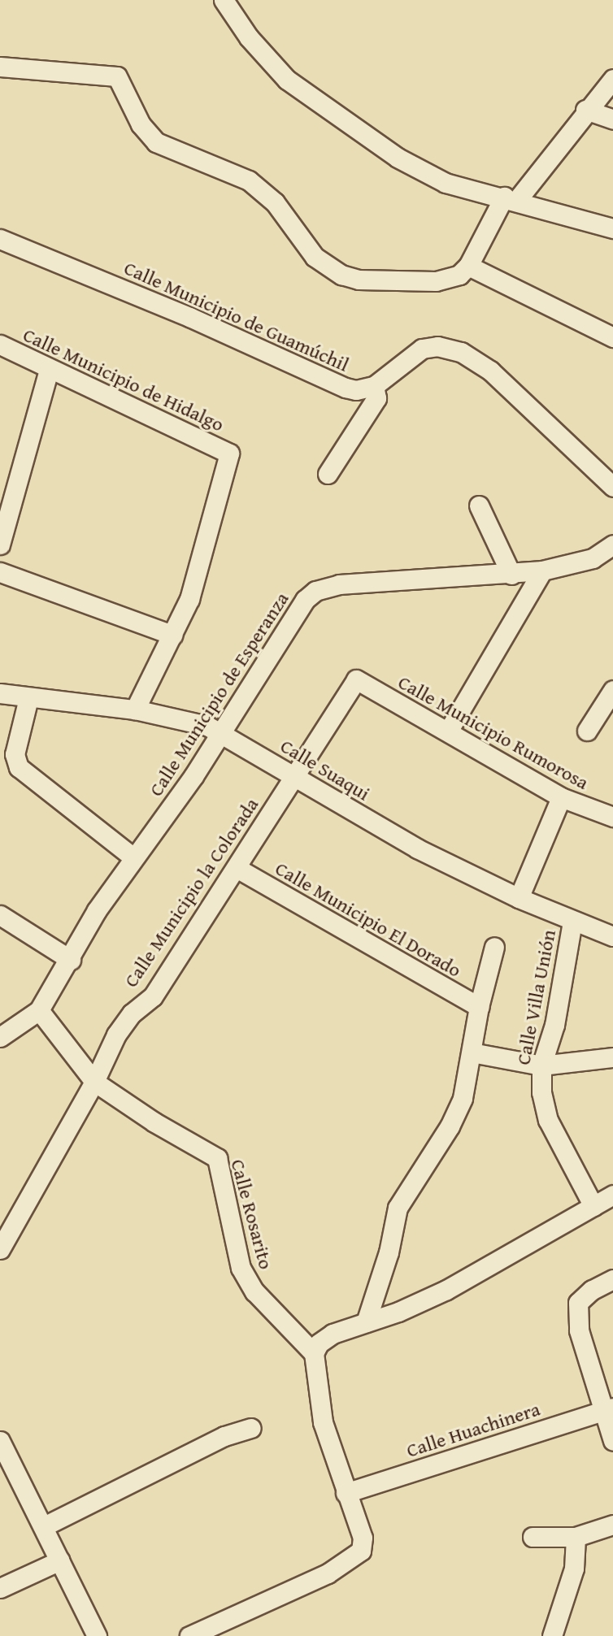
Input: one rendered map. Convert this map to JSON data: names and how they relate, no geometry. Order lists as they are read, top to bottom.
{
  "streets": {
    "street": [
      "Calle Municipio de Guamúchil",
      "Calle Municipio de Hidalgo",
      "Calle Municipio de Esperanza",
      "Calle Municipio Rumorosa",
      "Calle Suaqui",
      "Calle Municipio la Colorada",
      "Calle Municipio El Dorado",
      "Calle Villa Unión",
      "Calle Rosarito",
      "Calle Huachinera"
    ]
  },
  "crossings": [
    ["Calle Municipio de Esperanza", "Calle Suaqui"],
    ["Calle Municipio de Esperanza", "Calle Rosarito"],
    ["Calle Municipio Rumorosa", "Calle Municipio la Colorada"],
    ["Calle Suaqui", "Calle Municipio la Colorada"],
    ["Calle Suaqui", "Calle Villa Unión"],
    ["Calle Municipio la Colorada", "Calle Municipio El Dorado"],
    ["Calle Municipio la Colorada", "Calle Rosarito"]
  ]
}
